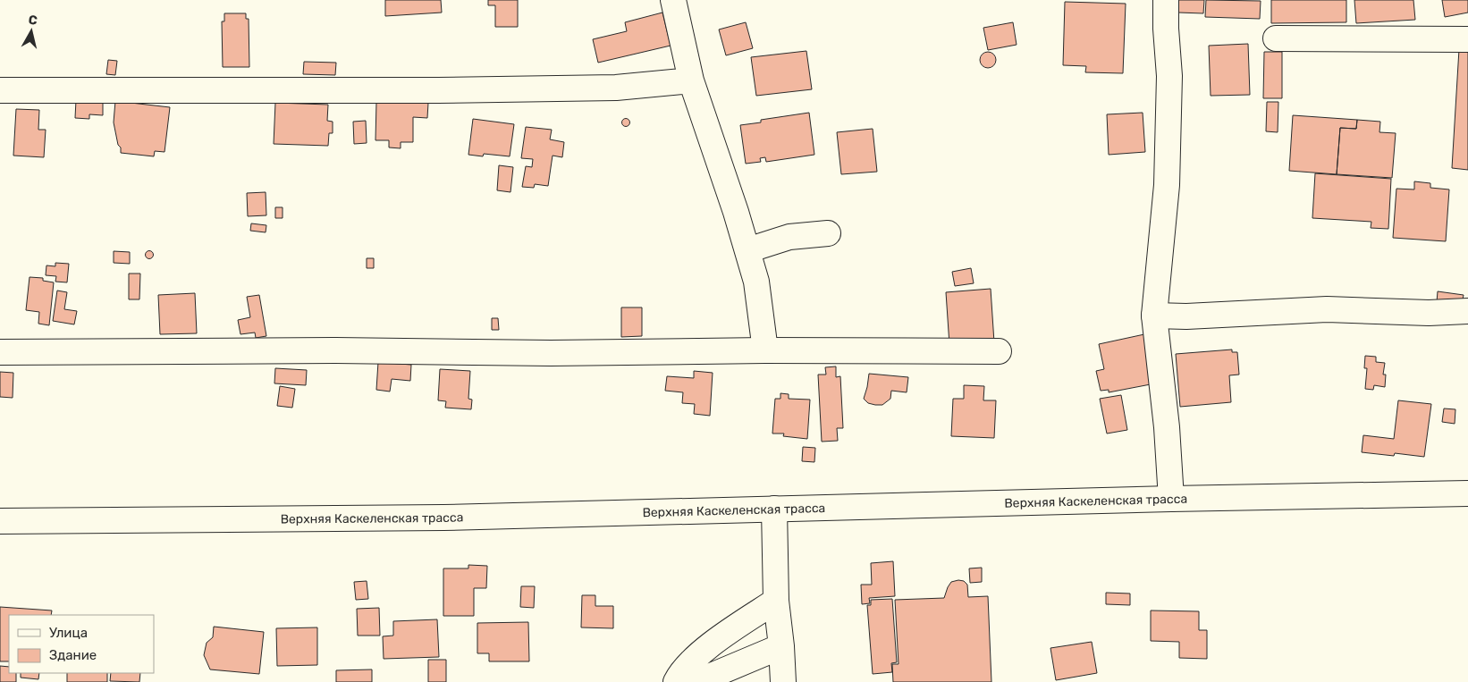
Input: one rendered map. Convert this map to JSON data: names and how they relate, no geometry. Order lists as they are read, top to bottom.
{
  "streets": {
    "street": ["Верхняя Каскеленская трасса"]
  },
  "legend": ["Улица", "Здание"],
  "north": "top"
}
